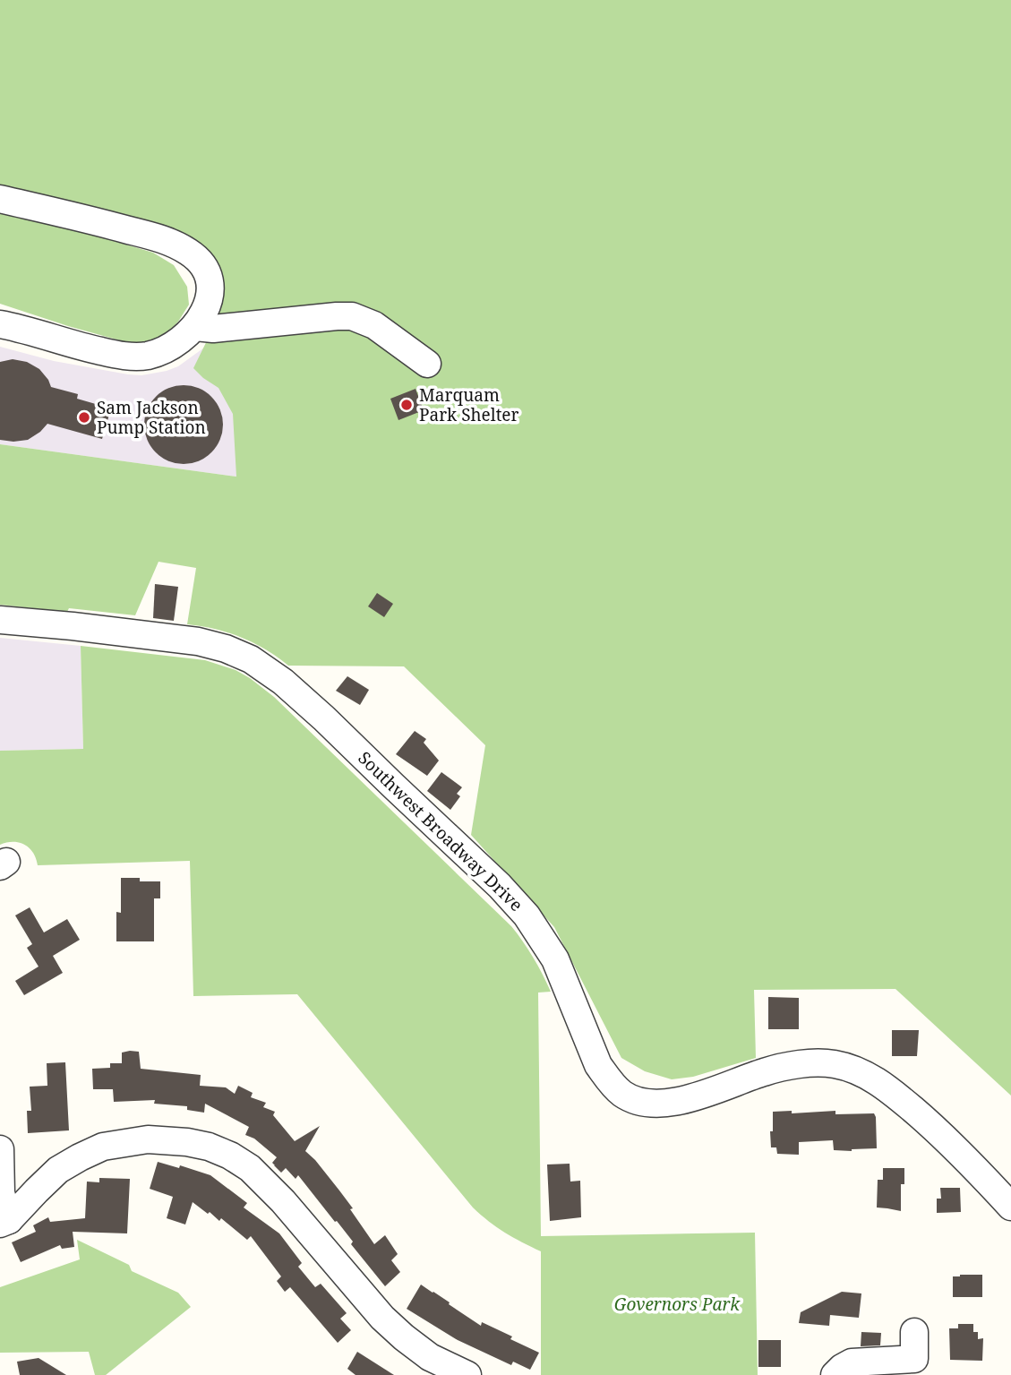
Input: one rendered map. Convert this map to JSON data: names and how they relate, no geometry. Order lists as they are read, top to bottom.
{
  "streets": {
    "street": ["Southwest Broadway Drive"]
  },
  "parks": ["Governors Park"],
  "places": ["Marquam Park Shelter", "Sam Jackson Pump Station"]
}
